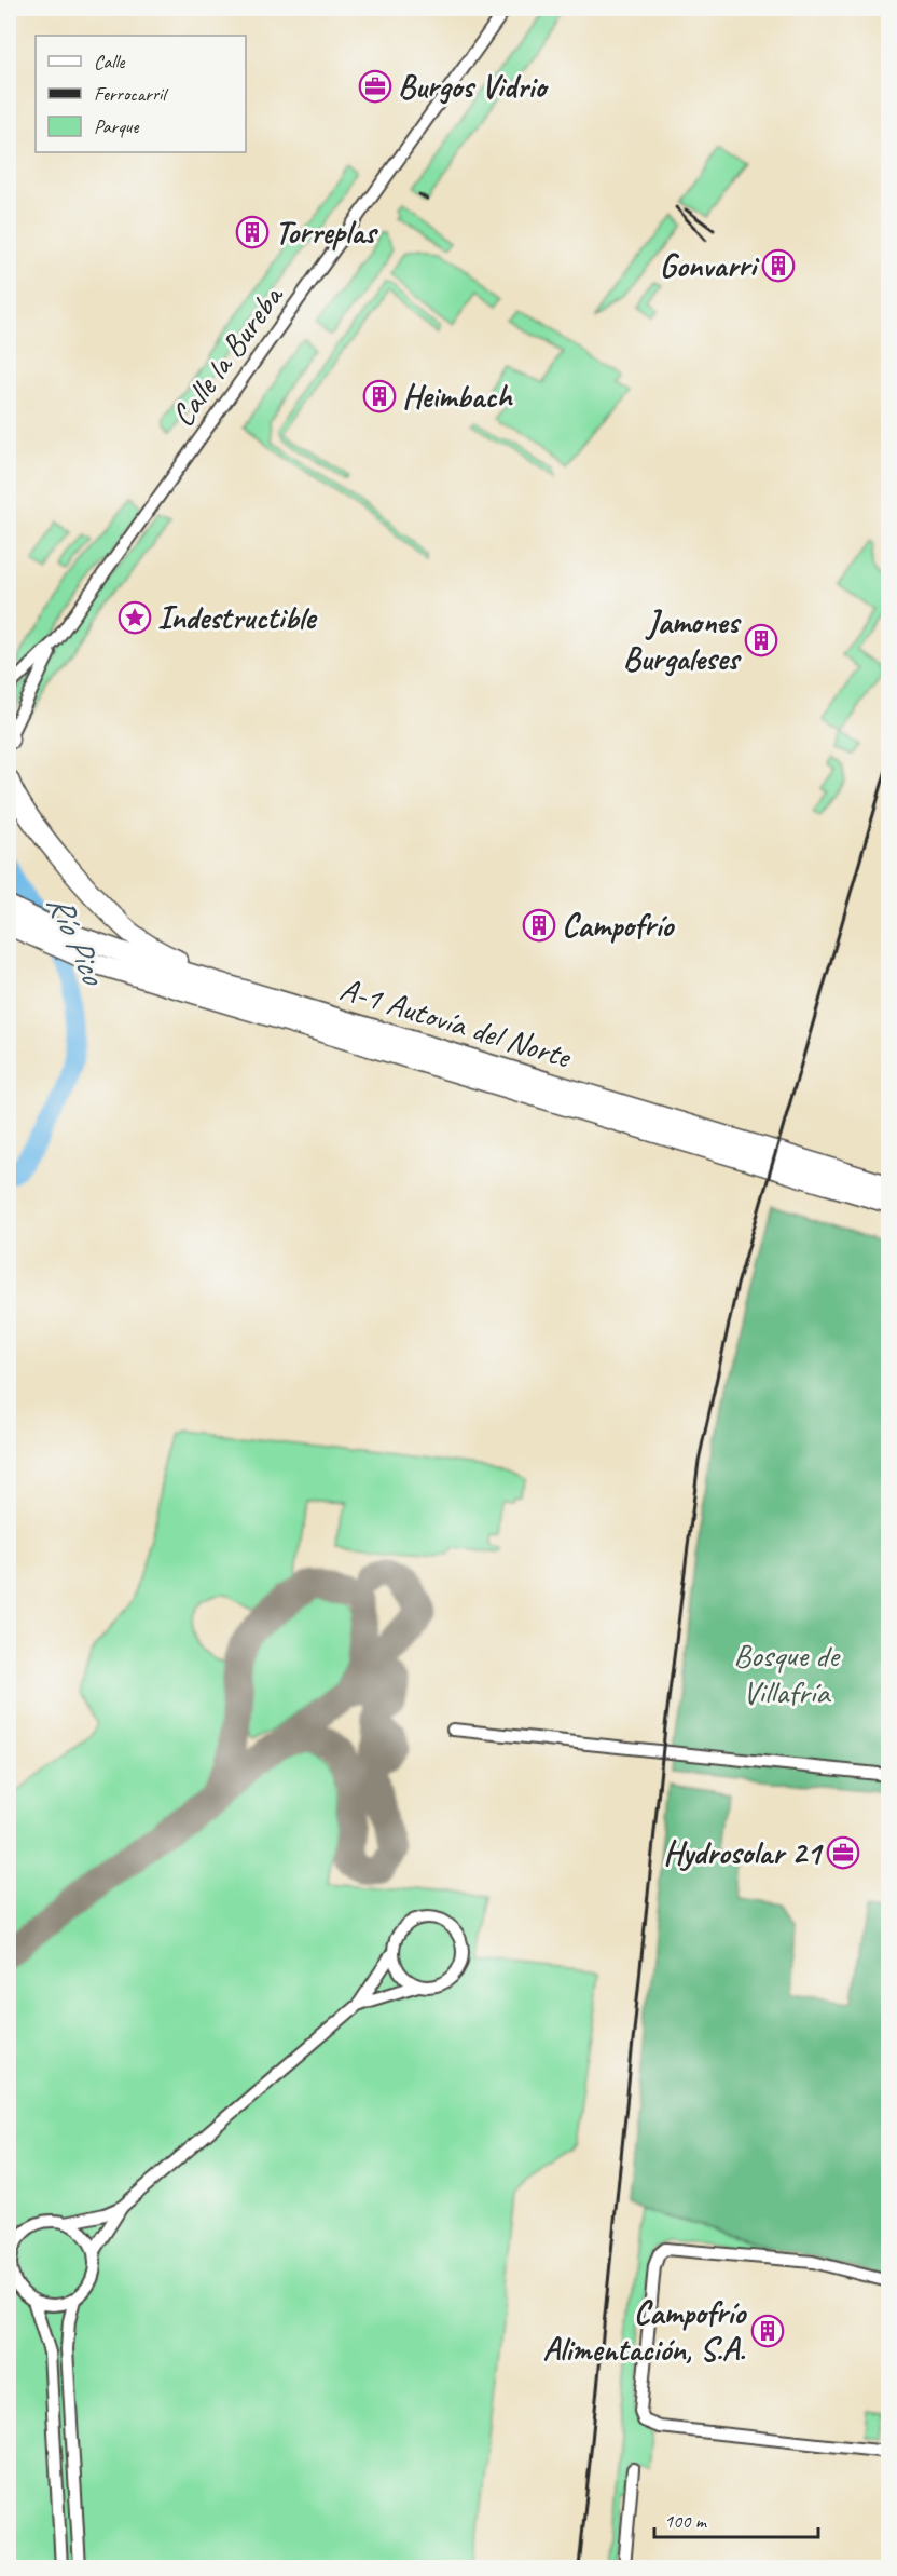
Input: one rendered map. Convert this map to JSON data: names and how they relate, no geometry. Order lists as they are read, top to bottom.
{
  "streets": {
    "highway": ["A-1 Autovía del Norte"],
    "street": ["Calle la Bureba"]
  },
  "water": ["Río Pico"],
  "parks": ["Bosque de Villafría"],
  "places": {
    "office": ["Burgos Vidrio", "Hydrosolar 21"],
    "building": [
      "Torreplas",
      "Gonvarri",
      "Heimbach",
      "Jamones Burgaleses",
      "Campofrío",
      "Campofrío Alimentación, S.A."
    ],
    "place": ["Indestructible"]
  },
  "legend": ["Calle", "Ferrocarril", "Parque"],
  "scale_bar": "100 m"
}
